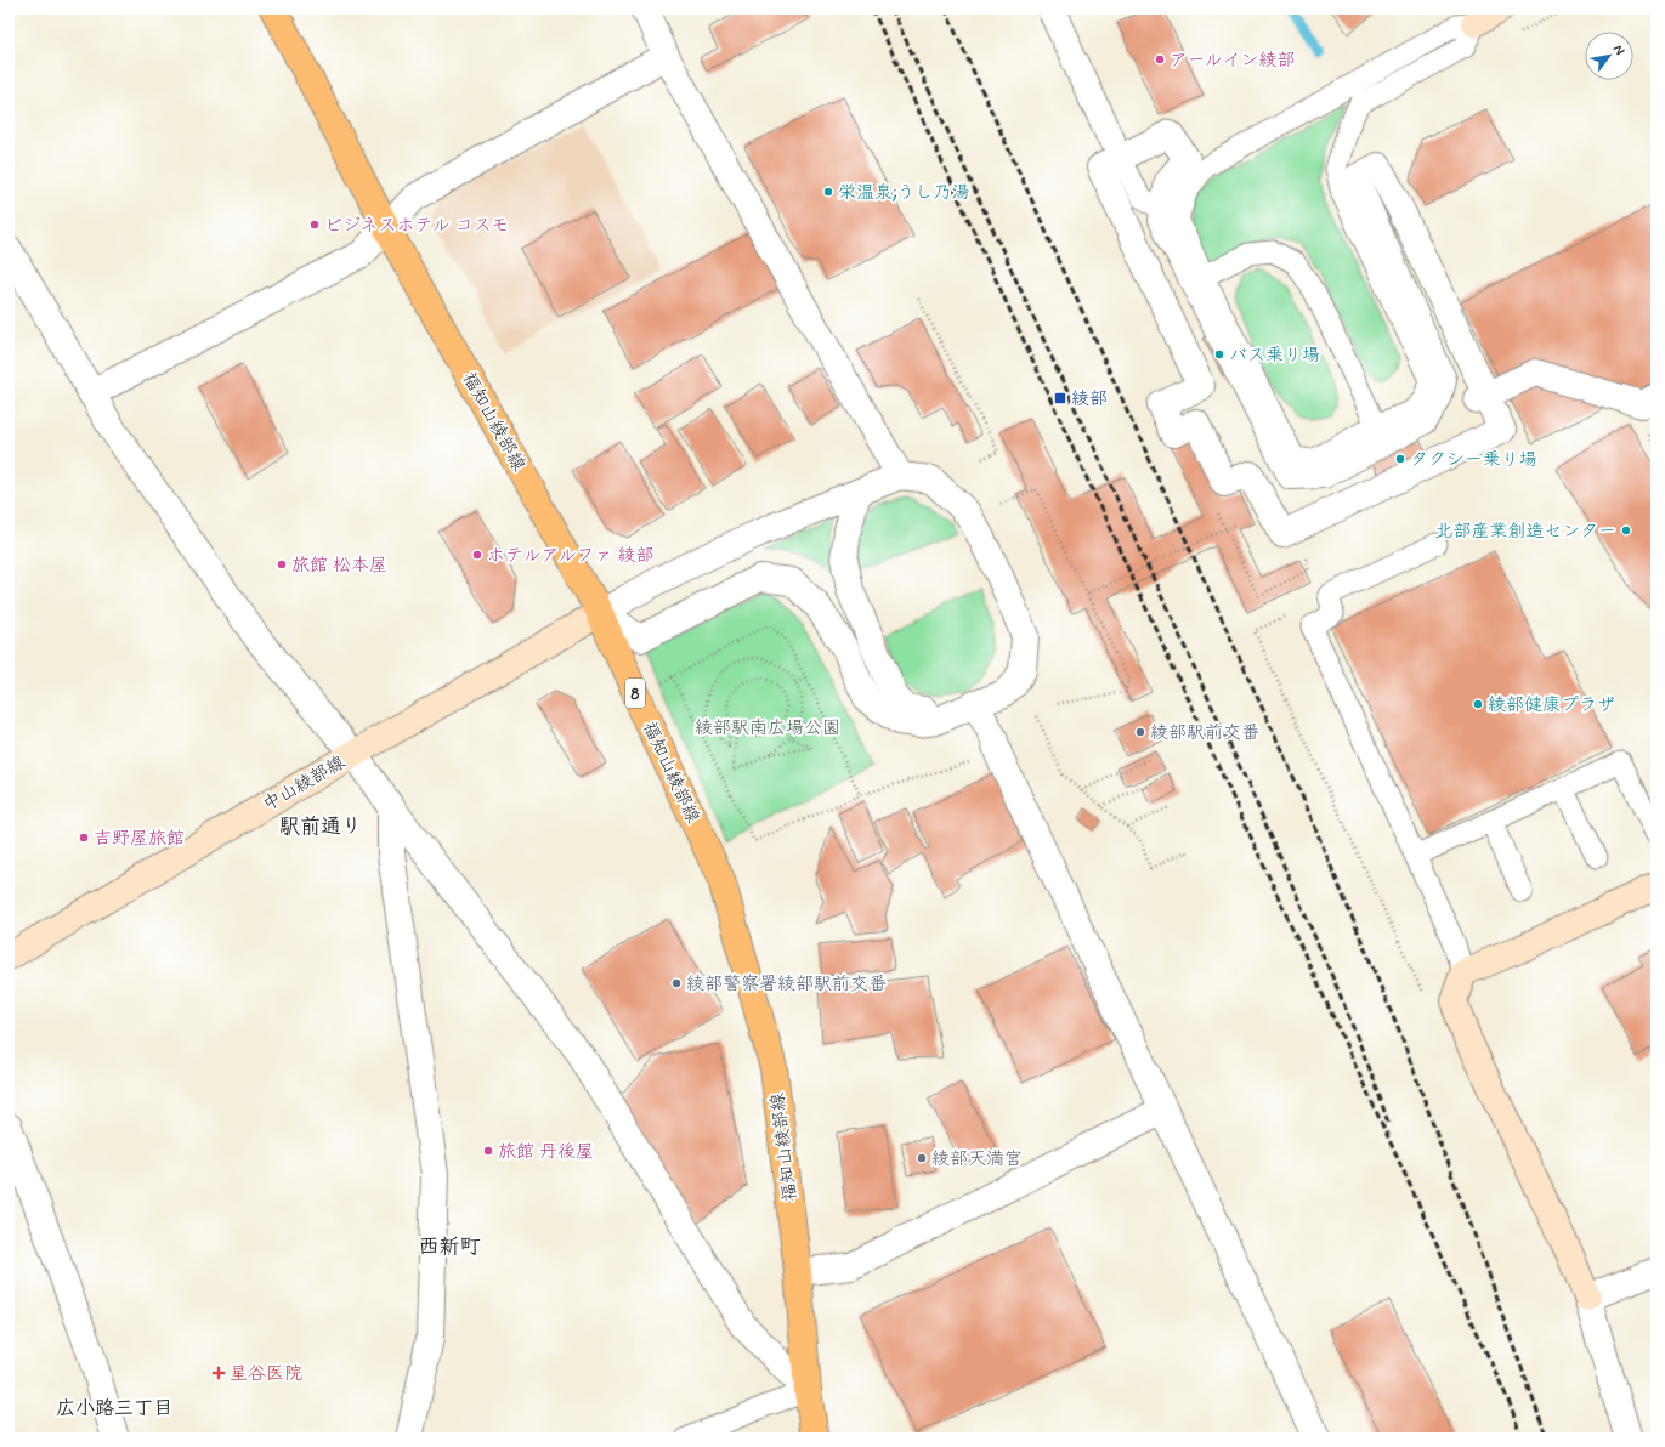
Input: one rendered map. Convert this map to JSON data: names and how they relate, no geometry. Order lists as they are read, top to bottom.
{
  "streets": {
    "main road": ["福知山綾部線", "8", "中山綾部線"]
  },
  "crossings": [
    ["福知山綾部線", "中山綾部線"]
  ],
  "districts": ["駅前通り", "西新町", "広小路三丁目"],
  "parks": ["綾部駅南広場公園"],
  "places": {
    "other": [
      "アールイン綾部",
      "栄温泉;うし乃湯",
      "ビジネスホテル コスモ",
      "バス乗り場",
      "タクシー乗り場",
      "北部産業創造センター",
      "ホテルアルファ 綾部",
      "旅館 松本屋",
      "綾部健康プラザ",
      "綾部駅前交番",
      "吉野屋旅館",
      "綾部警察署綾部駅前交番",
      "旅館 丹後屋",
      "綾部天満宮"
    ],
    "transit": ["綾部"],
    "health": ["星谷医院"]
  },
  "north": "top right"
}
